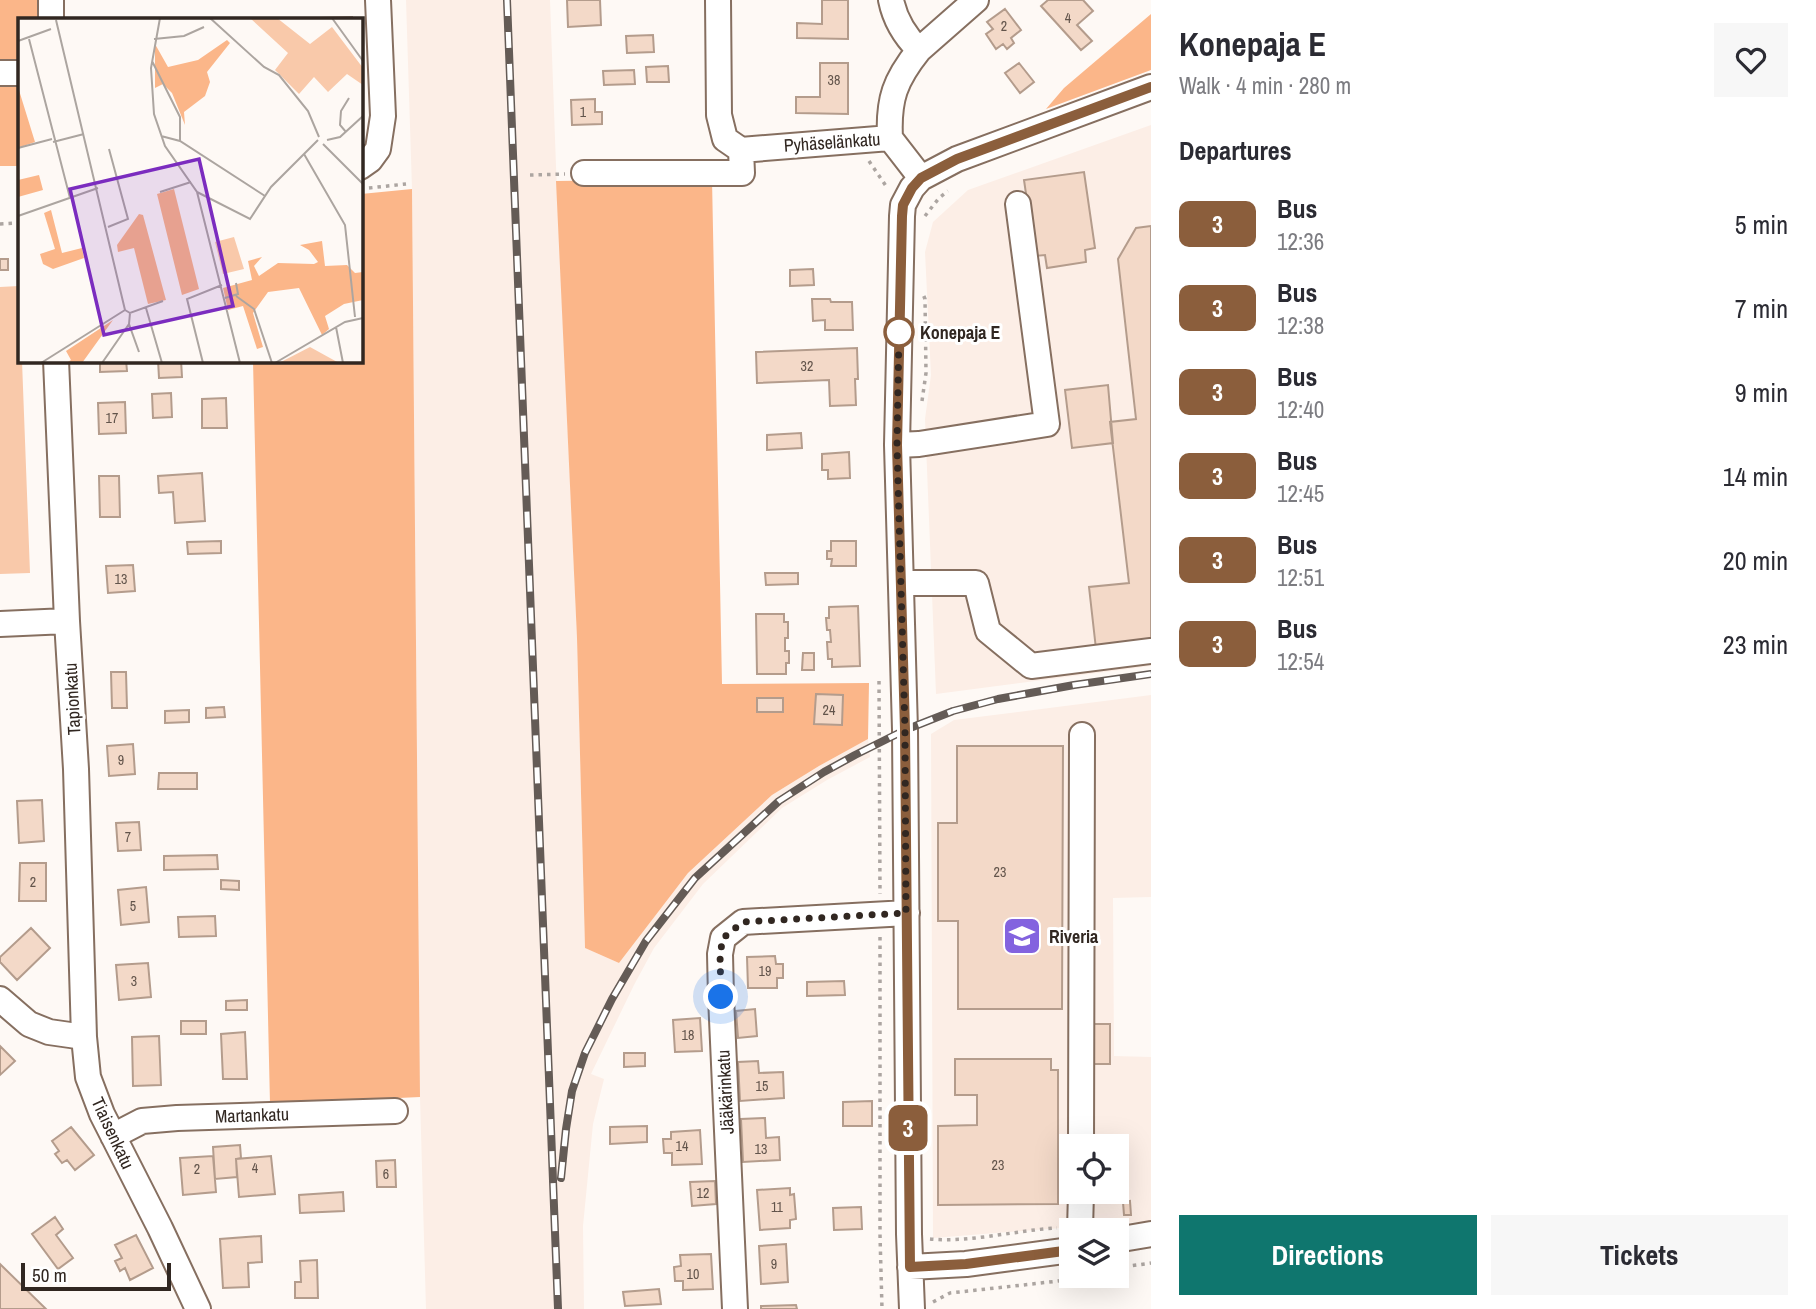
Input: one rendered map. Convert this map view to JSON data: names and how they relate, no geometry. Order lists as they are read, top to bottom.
{
  "streets": {
    "street": [
      "Pyhäselänkatu",
      "Tapionkatu",
      "Jääkärinkatu",
      "Martankatu",
      "Tiaisenkatu"
    ]
  },
  "crossings": [
    ["Tapionkatu", "Tiaisenkatu"],
    ["Martankatu", "Tiaisenkatu"]
  ],
  "places": {
    "other": ["Konepaja E"],
    "school or university": ["Riveria"]
  },
  "lines": ["bus line 3"],
  "house_numbers": [
    "4",
    "2",
    "38",
    "1",
    "32",
    "17",
    "13",
    "24",
    "9",
    "7",
    "23",
    "2",
    "5",
    "19",
    "3",
    "18",
    "15",
    "14",
    "13",
    "23",
    "4",
    "2",
    "6",
    "12",
    "11",
    "9",
    "10"
  ],
  "scale_bar": "50 m",
  "page": {
    "on_map": "3",
    "heading": [
      ["Konepaja E", "Walk · 4 min · 280 m"],
      "Departures"
    ],
    "list": [
      {
        "mark": "3",
        "name": "Bus",
        "note": "12:36",
        "value": "5 min"
      },
      {
        "mark": "3",
        "name": "Bus",
        "note": "12:38",
        "value": "7 min"
      },
      {
        "mark": "3",
        "name": "Bus",
        "note": "12:40",
        "value": "9 min"
      },
      {
        "mark": "3",
        "name": "Bus",
        "note": "12:45",
        "value": "14 min"
      },
      {
        "mark": "3",
        "name": "Bus",
        "note": "12:51",
        "value": "20 min"
      },
      {
        "mark": "3",
        "name": "Bus",
        "note": "12:54",
        "value": "23 min"
      }
    ],
    "buttons": ["Directions", "Tickets"],
    "scale": "50 m"
  }
}
